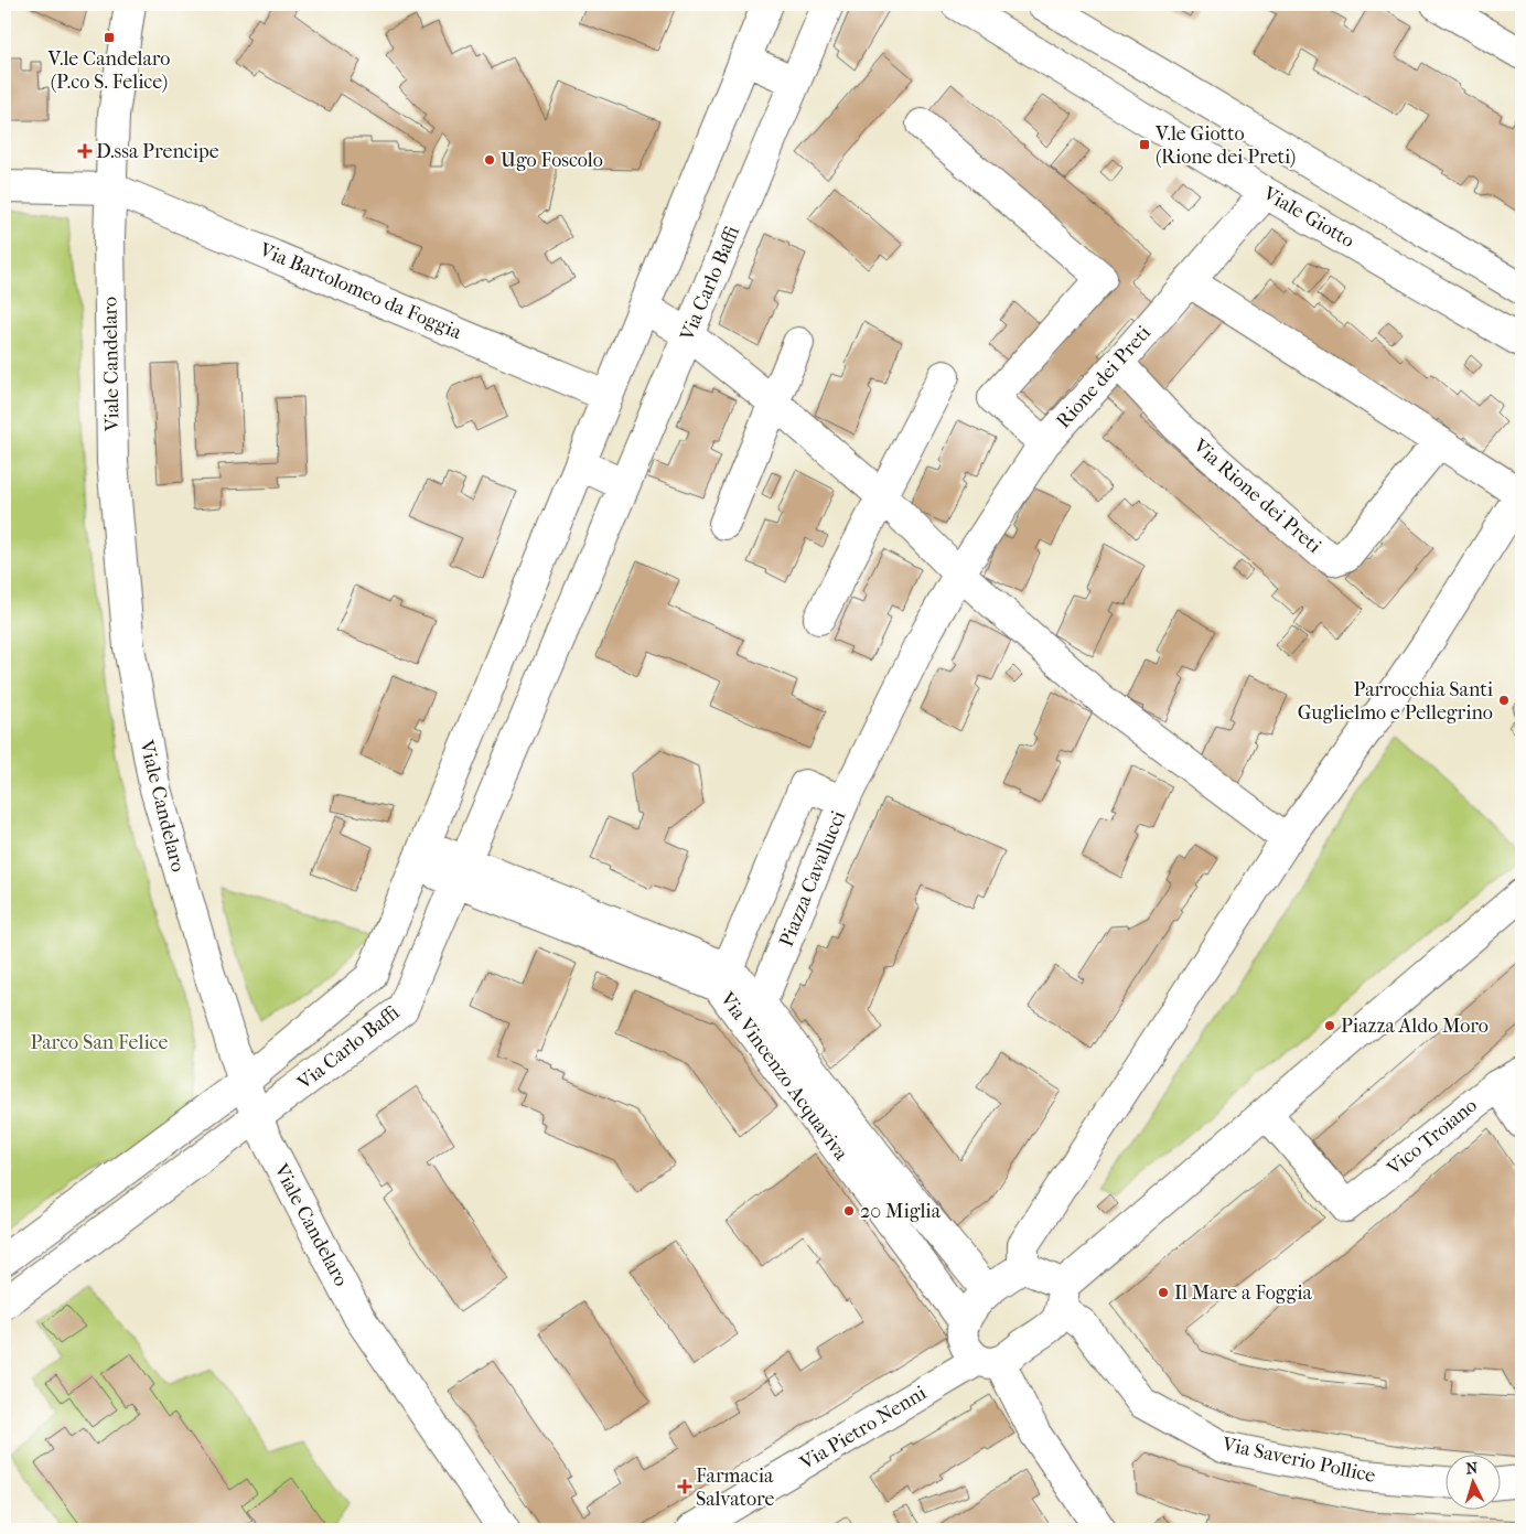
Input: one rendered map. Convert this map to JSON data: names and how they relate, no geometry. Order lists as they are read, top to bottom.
{
  "streets": {
    "street": [
      "Viale Giotto",
      "Via Carlo Baffi",
      "Via Bartolomeo da Foggia",
      "Viale Candelaro",
      "Rione dei Preti",
      "Via Rione dei Preti",
      "Piazza Cavallucci",
      "Via Vincenzo Acquaviva",
      "Vico Troiano",
      "Via Pietro Nenni",
      "Via Saverio Pollice"
    ]
  },
  "crossings": [
    ["Viale Giotto", "Rione dei Preti"],
    ["Via Carlo Baffi", "Via Bartolomeo da Foggia"],
    ["Via Carlo Baffi", "Viale Candelaro"],
    ["Via Carlo Baffi", "Via Vincenzo Acquaviva"],
    ["Via Bartolomeo da Foggia", "Viale Candelaro"],
    ["Rione dei Preti", "Via Rione dei Preti"],
    ["Rione dei Preti", "Piazza Cavallucci"],
    ["Piazza Cavallucci", "Via Vincenzo Acquaviva"]
  ],
  "parks": ["Parco San Felice"],
  "places": {
    "transit": ["V.le Candelaro (P.co S. Felice)", "V.le Giotto (Rione dei Preti)"],
    "health": ["D.ssa Prencipe", "Farmacia Salvatore"],
    "other": [
      "Ugo Foscolo",
      "Parrocchia Santi Guglielmo e Pellegrino",
      "Piazza Aldo Moro",
      "20 Miglia",
      "Il Mare a Foggia"
    ]
  },
  "north": "top"
}
